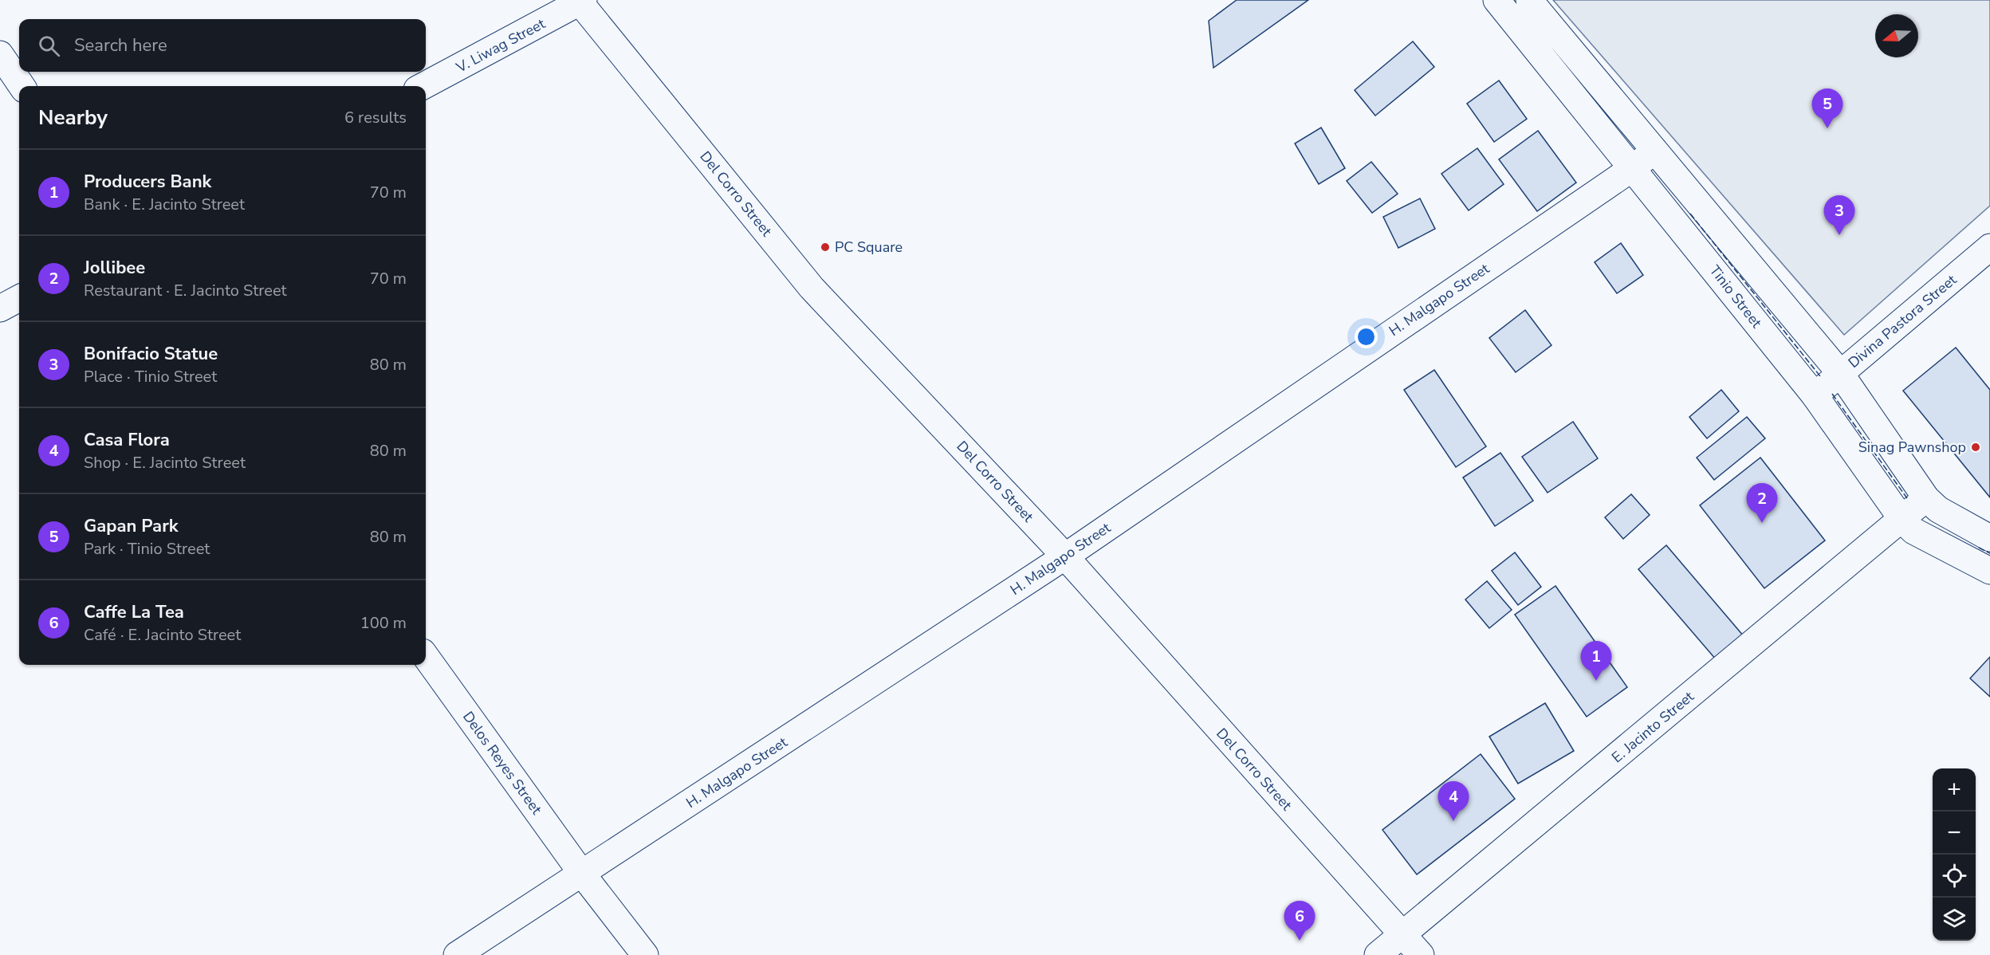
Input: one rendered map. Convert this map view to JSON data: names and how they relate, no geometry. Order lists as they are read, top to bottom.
{
  "streets": {
    "street": [
      "V. Liwag Street",
      "Del Corro Street",
      "Tinio Street",
      "H. Malgapo Street",
      "Divina Pastora Street",
      "E. Jacinto Street",
      "Delos Reyes Street"
    ]
  },
  "crossings": [
    ["V. Liwag Street", "Del Corro Street"],
    ["Del Corro Street", "H. Malgapo Street"],
    ["Del Corro Street", "E. Jacinto Street"],
    ["Tinio Street", "H. Malgapo Street"],
    ["Tinio Street", "Divina Pastora Street"],
    ["Tinio Street", "E. Jacinto Street"],
    ["H. Malgapo Street", "Delos Reyes Street"]
  ],
  "places": ["PC Square", "Sinag Pawnshop"],
  "north": "left",
  "page": {
    "search": "Search here",
    "heading": ["Nearby", "6 results"],
    "pins": [
      "5",
      "3",
      "2",
      "1",
      "4",
      "6"
    ],
    "list": [
      {
        "mark": "1",
        "name": "Producers Bank",
        "note": "Bank · E. Jacinto Street",
        "value": "70 m"
      },
      {
        "mark": "2",
        "name": "Jollibee",
        "note": "Restaurant · E. Jacinto Street",
        "value": "70 m"
      },
      {
        "mark": "3",
        "name": "Bonifacio Statue",
        "note": "Place · Tinio Street",
        "value": "80 m"
      },
      {
        "mark": "4",
        "name": "Casa Flora",
        "note": "Shop · E. Jacinto Street",
        "value": "80 m"
      },
      {
        "mark": "5",
        "name": "Gapan Park",
        "note": "Park · Tinio Street",
        "value": "80 m"
      },
      {
        "mark": "6",
        "name": "Caffe La Tea",
        "note": "Café · E. Jacinto Street",
        "value": "100 m"
      }
    ],
    "map_buttons": ["+", "−"]
  }
}
